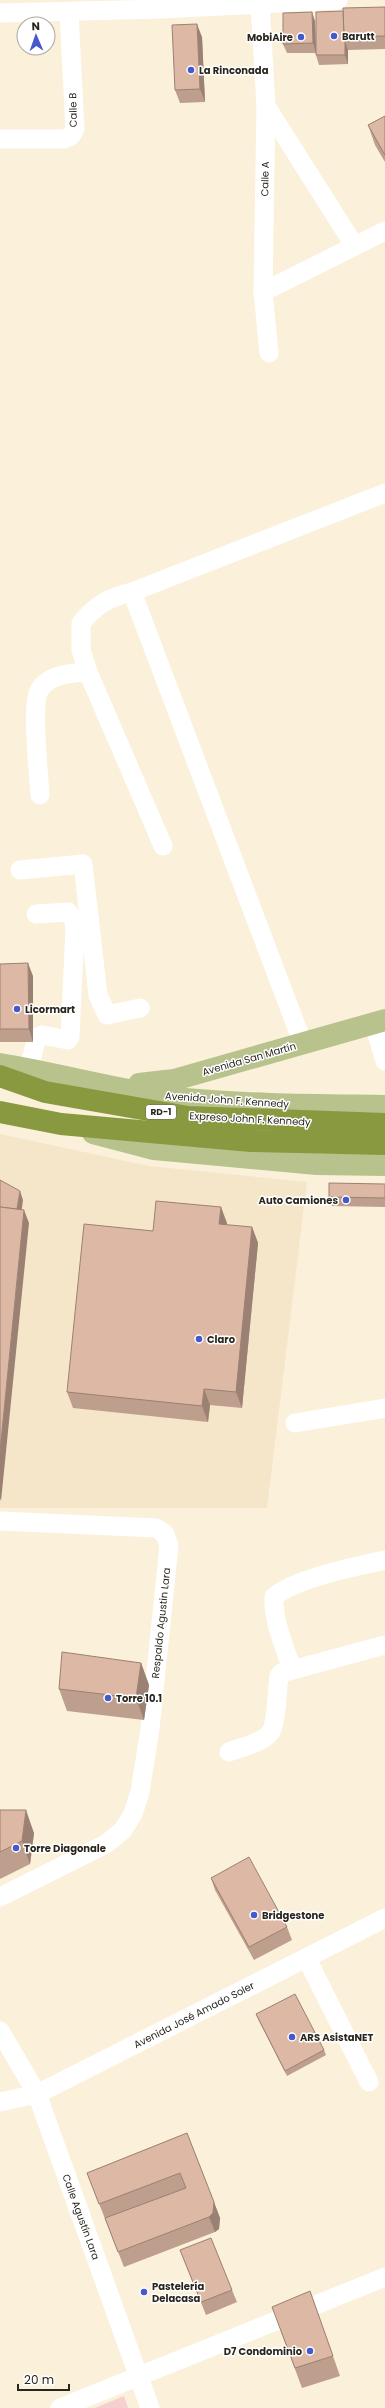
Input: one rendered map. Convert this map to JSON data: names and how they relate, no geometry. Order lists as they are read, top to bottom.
{
  "streets": {
    "highway": ["RD-1", "Expreso John F. Kennedy"],
    "main road": ["Avenida San Martín", "Avenida John F. Kennedy"],
    "street": [
      "Calle B",
      "Calle A",
      "Respaldo Agustin Lara",
      "Avenida José Amado Soler",
      "Calle Agustín Lara"
    ]
  },
  "crossings": [
    ["Avenida San Martín", "Avenida John F. Kennedy"],
    ["RD-1", "Expreso John F. Kennedy"],
    ["Avenida José Amado Soler", "Calle Agustín Lara"]
  ],
  "places": [
    "Barutt",
    "MobiAire",
    "La Rinconada",
    "Licormart",
    "Auto Camiones",
    "Claro",
    "Torre 10.1",
    "Torre Diagonale",
    "Bridgestone",
    "ARS AsistaNET",
    "Pastelería Delacasa",
    "D7 Condominio"
  ],
  "scale_bar": "20 m",
  "north": "top"
}
